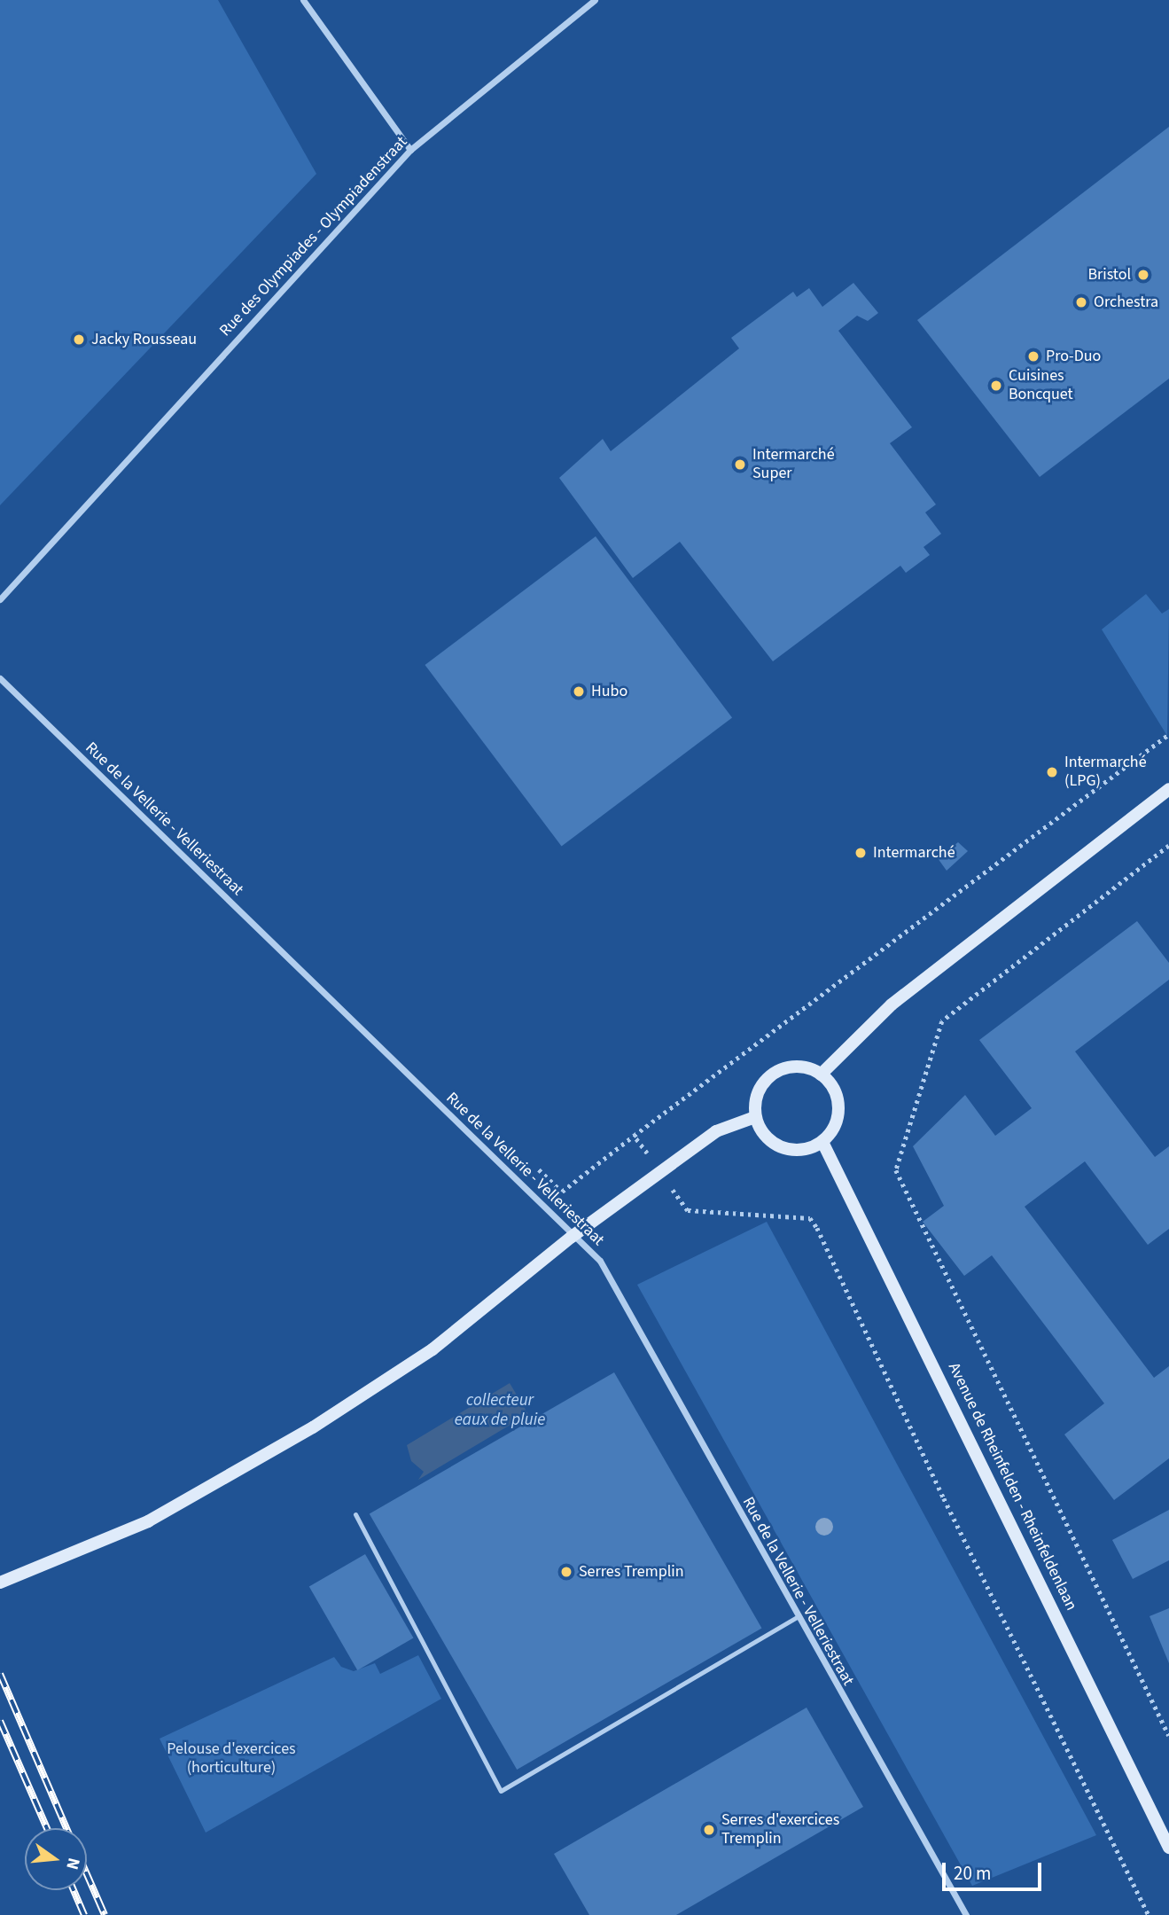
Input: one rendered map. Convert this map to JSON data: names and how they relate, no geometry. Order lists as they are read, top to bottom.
{
  "streets": {
    "main road": ["Avenue de Rheinfelden - Rheinfeldenlaan"],
    "street": ["Rue des Olympiades - Olympiadenstraat", "Rue de la Vellerie - Velleriestraat"]
  },
  "water": ["collecteur eaux de pluie"],
  "parks": ["Pelouse d'exercices (horticulture)"],
  "places": [
    "Bristol",
    "Orchestra",
    "Jacky Rousseau",
    "Pro-Duo",
    "Cuisines Boncquet",
    "Intermarché Super",
    "Hubo",
    "Intermarché (LPG)",
    "Intermarché",
    "Serres Tremplin",
    "Serres d'exercices Tremplin"
  ],
  "scale_bar": "20 m",
  "north": "right"
}
